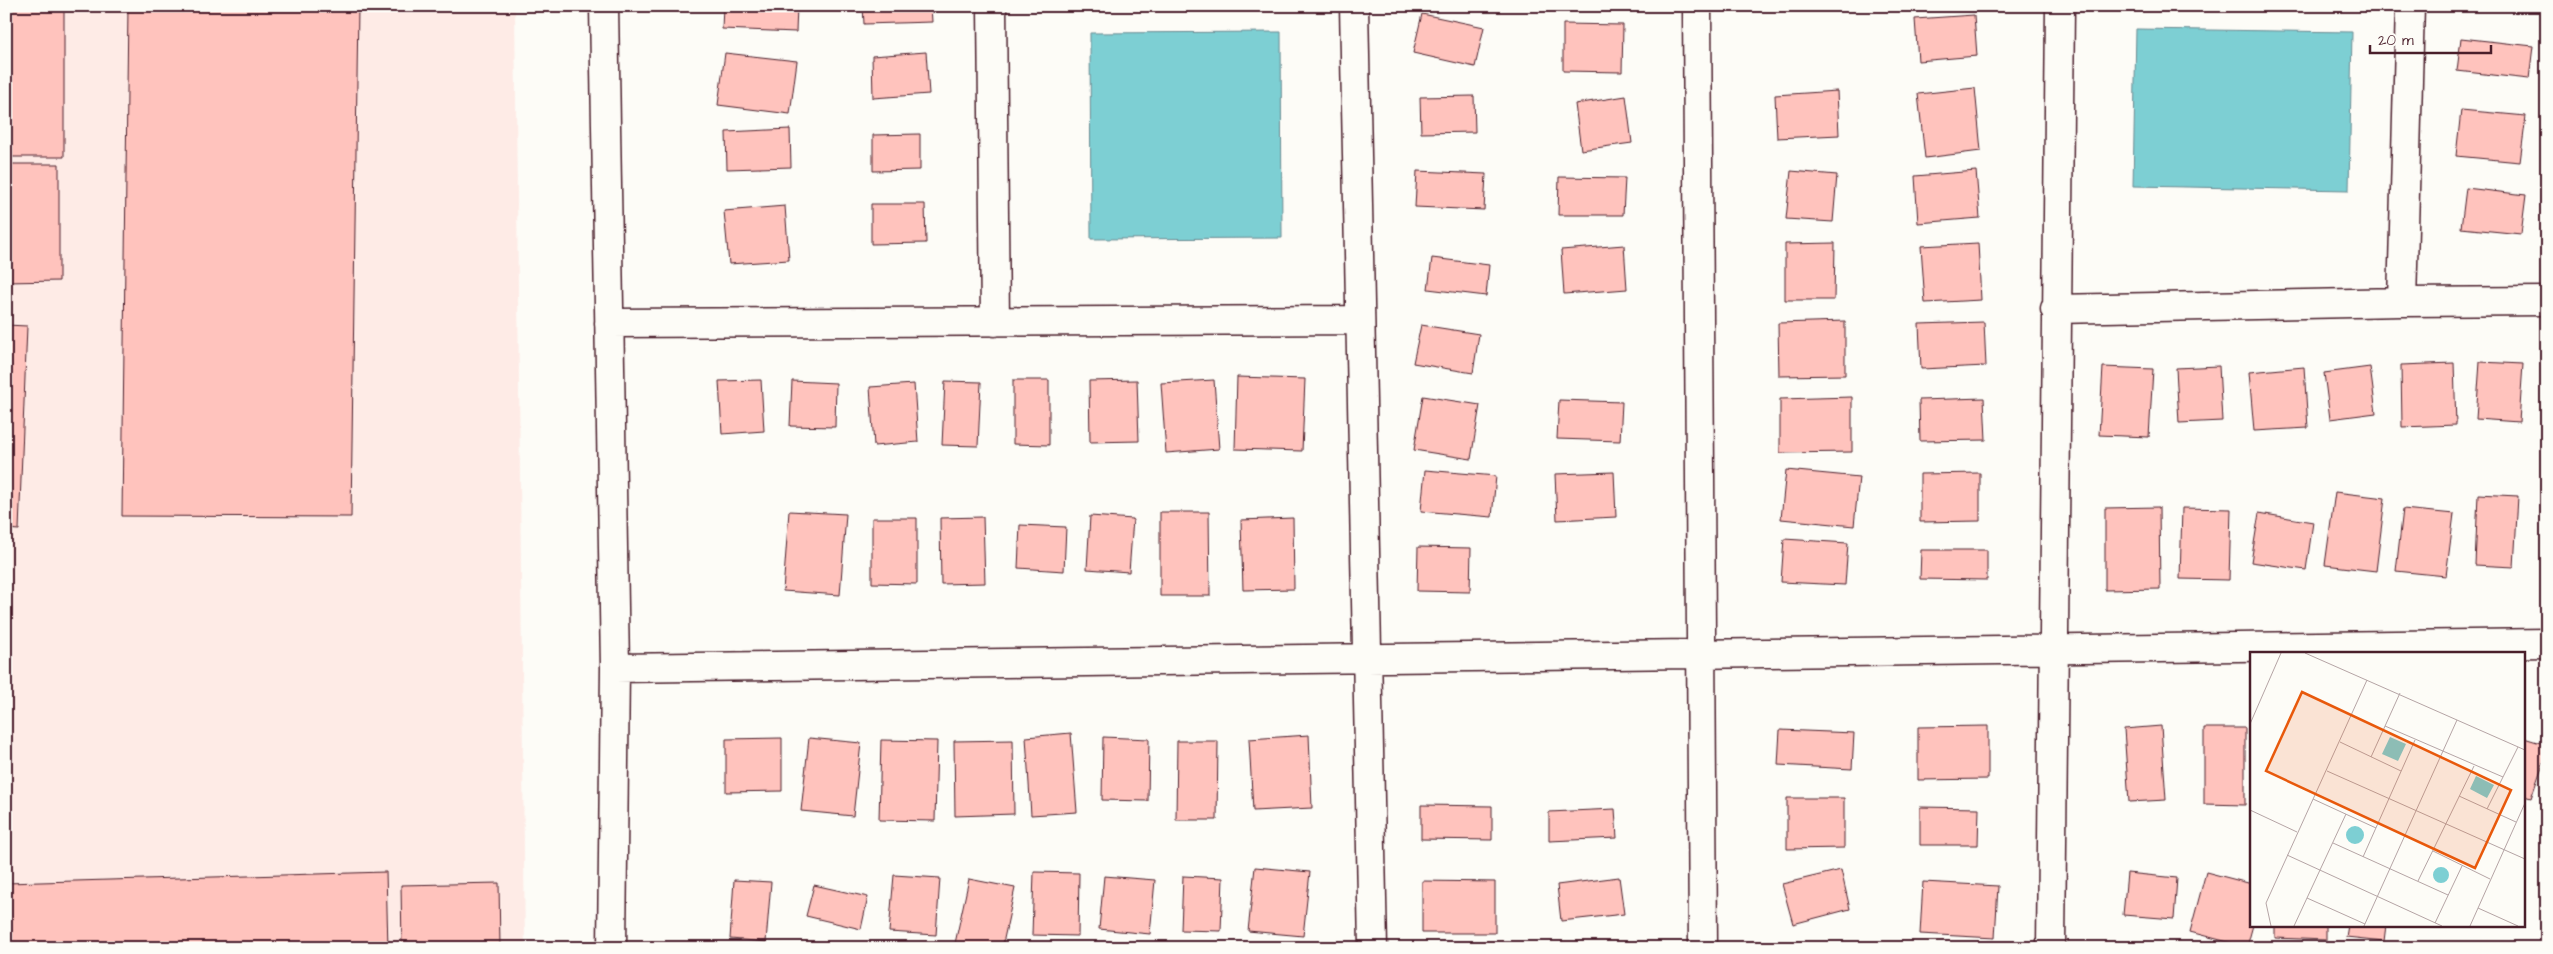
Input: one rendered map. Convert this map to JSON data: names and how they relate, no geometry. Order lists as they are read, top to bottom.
{
  "scale_bar": "20 m"
}
